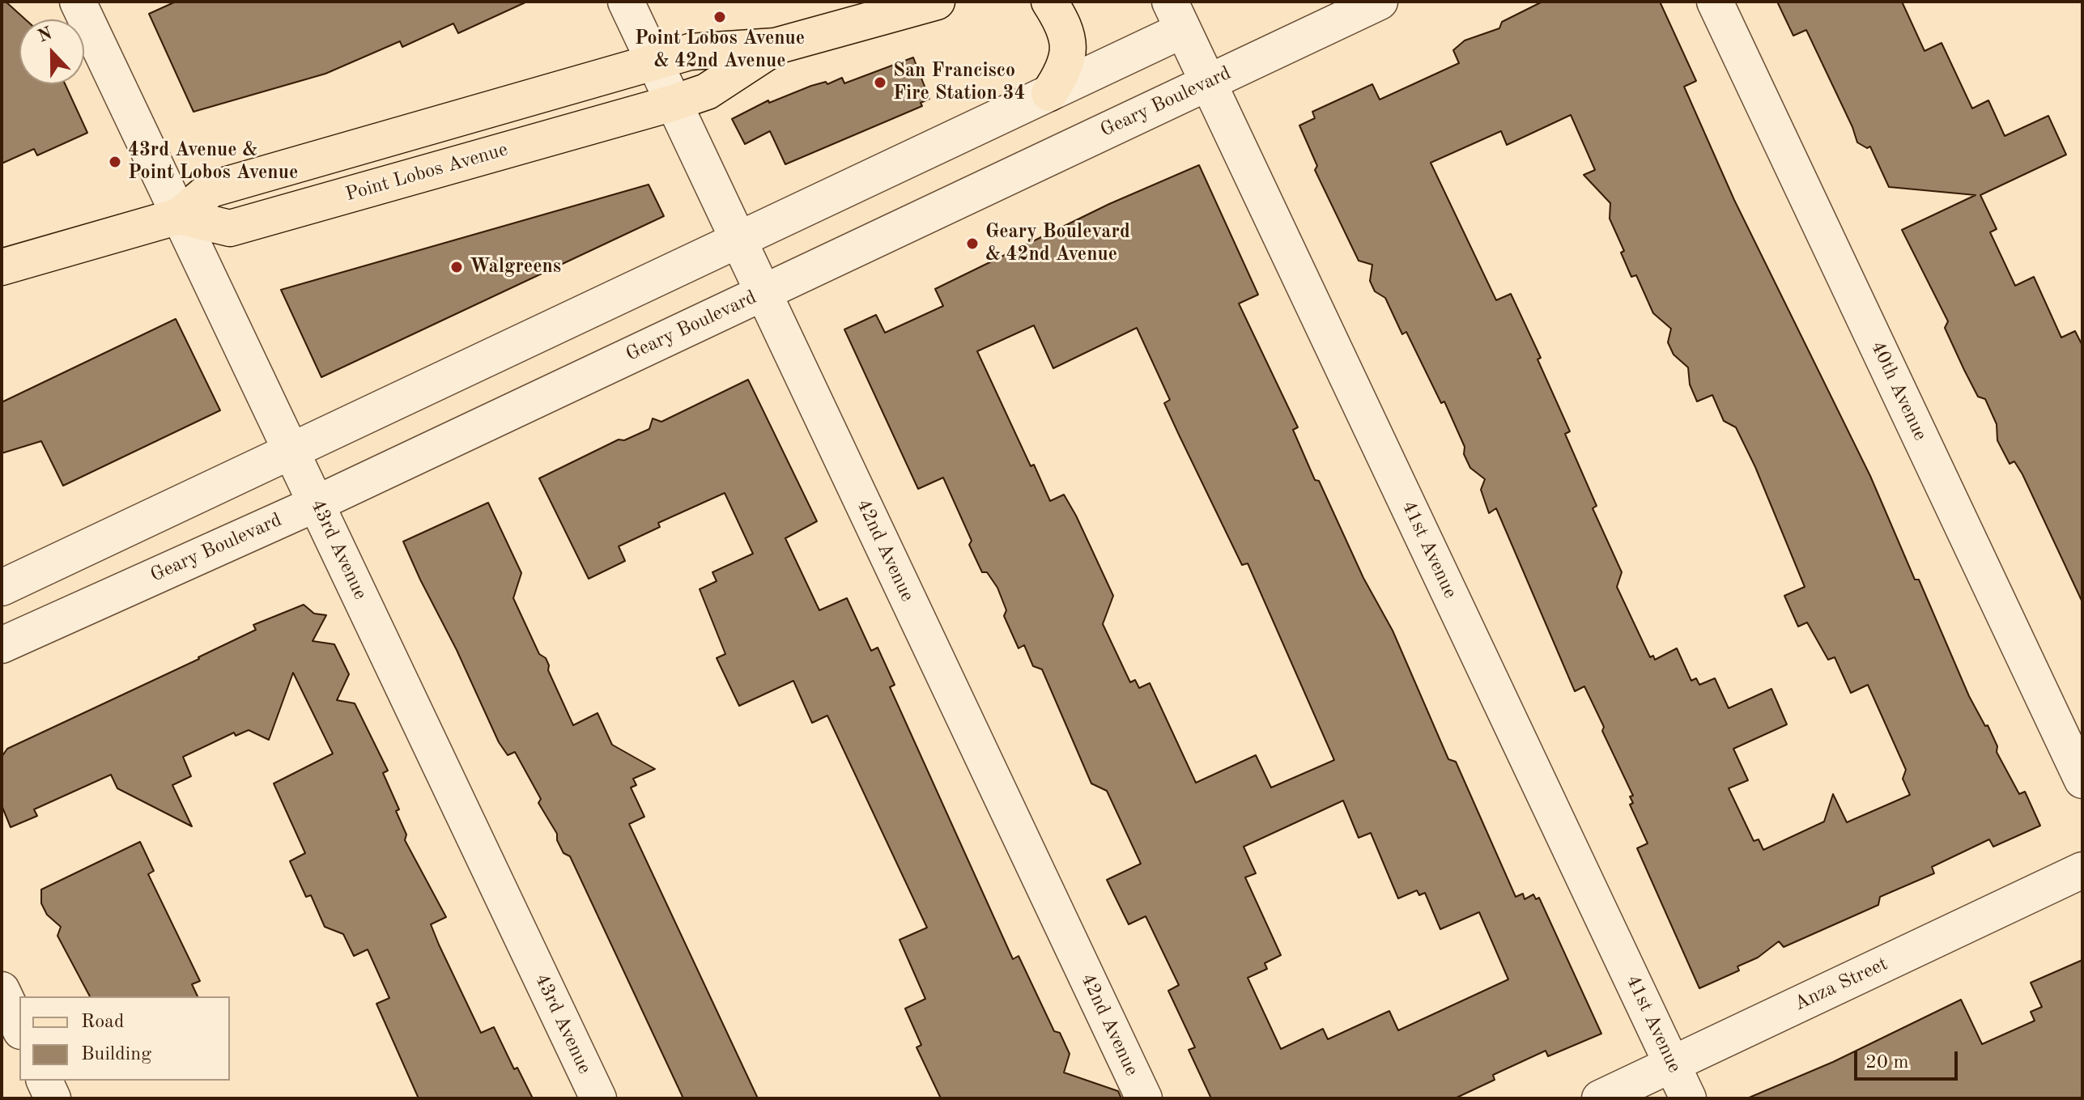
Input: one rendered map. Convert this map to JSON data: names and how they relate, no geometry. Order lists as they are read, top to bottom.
{
  "streets": {
    "main road": ["Point Lobos Avenue"],
    "street": [
      "Geary Boulevard",
      "40th Avenue",
      "43rd Avenue",
      "41st Avenue",
      "42nd Avenue",
      "Anza Street"
    ]
  },
  "crossings": [
    ["Geary Boulevard", "43rd Avenue"],
    ["Geary Boulevard", "41st Avenue"],
    ["Geary Boulevard", "42nd Avenue"],
    ["Point Lobos Avenue", "43rd Avenue"],
    ["Point Lobos Avenue", "42nd Avenue"],
    ["41st Avenue", "Anza Street"]
  ],
  "places": [
    "Point Lobos Avenue & 42nd Avenue",
    "San Francisco Fire Station 34",
    "43rd Avenue & Point Lobos Avenue",
    "Geary Boulevard & 42nd Avenue",
    "Walgreens"
  ],
  "legend": ["Road", "Building"],
  "scale_bar": "20 m",
  "north": "top"
}
